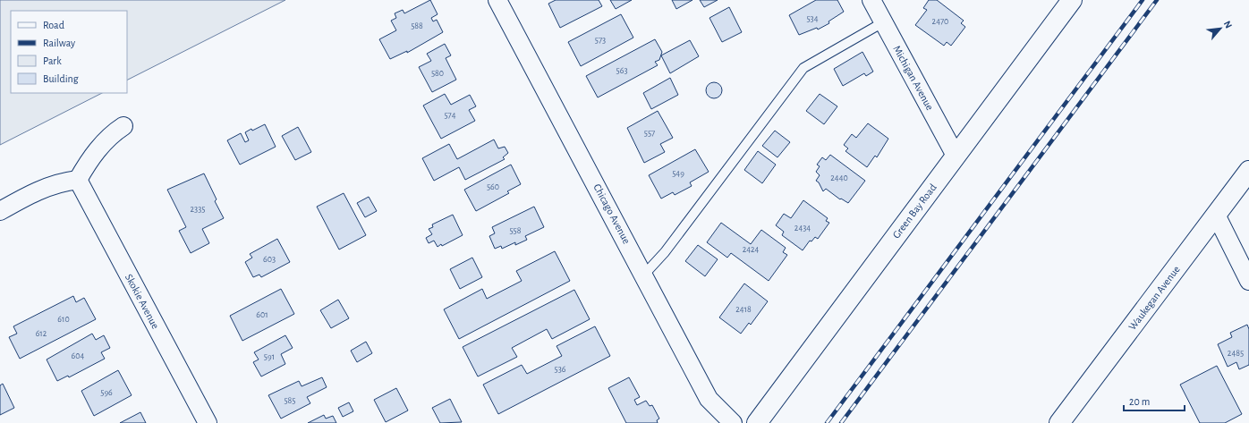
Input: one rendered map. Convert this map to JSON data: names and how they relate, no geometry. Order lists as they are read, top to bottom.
{
  "streets": {
    "main road": ["Green Bay Road", "Waukegan Avenue"],
    "street": ["Michigan Avenue", "Chicago Avenue", "Skokie Avenue"]
  },
  "crossings": [
    ["Michigan Avenue", "Green Bay Road"]
  ],
  "house_numbers": [
    "534",
    "2470",
    "588",
    "573",
    "563",
    "580",
    "574",
    "557",
    "549",
    "2440",
    "560",
    "2335",
    "2434",
    "558",
    "2424",
    "603",
    "2418",
    "601",
    "610",
    "612",
    "2485",
    "604",
    "591",
    "536",
    "596",
    "585"
  ],
  "legend": [
    "Road",
    "Railway",
    "Park",
    "Building"
  ],
  "scale_bar": "20 m",
  "north": "top right"
}
